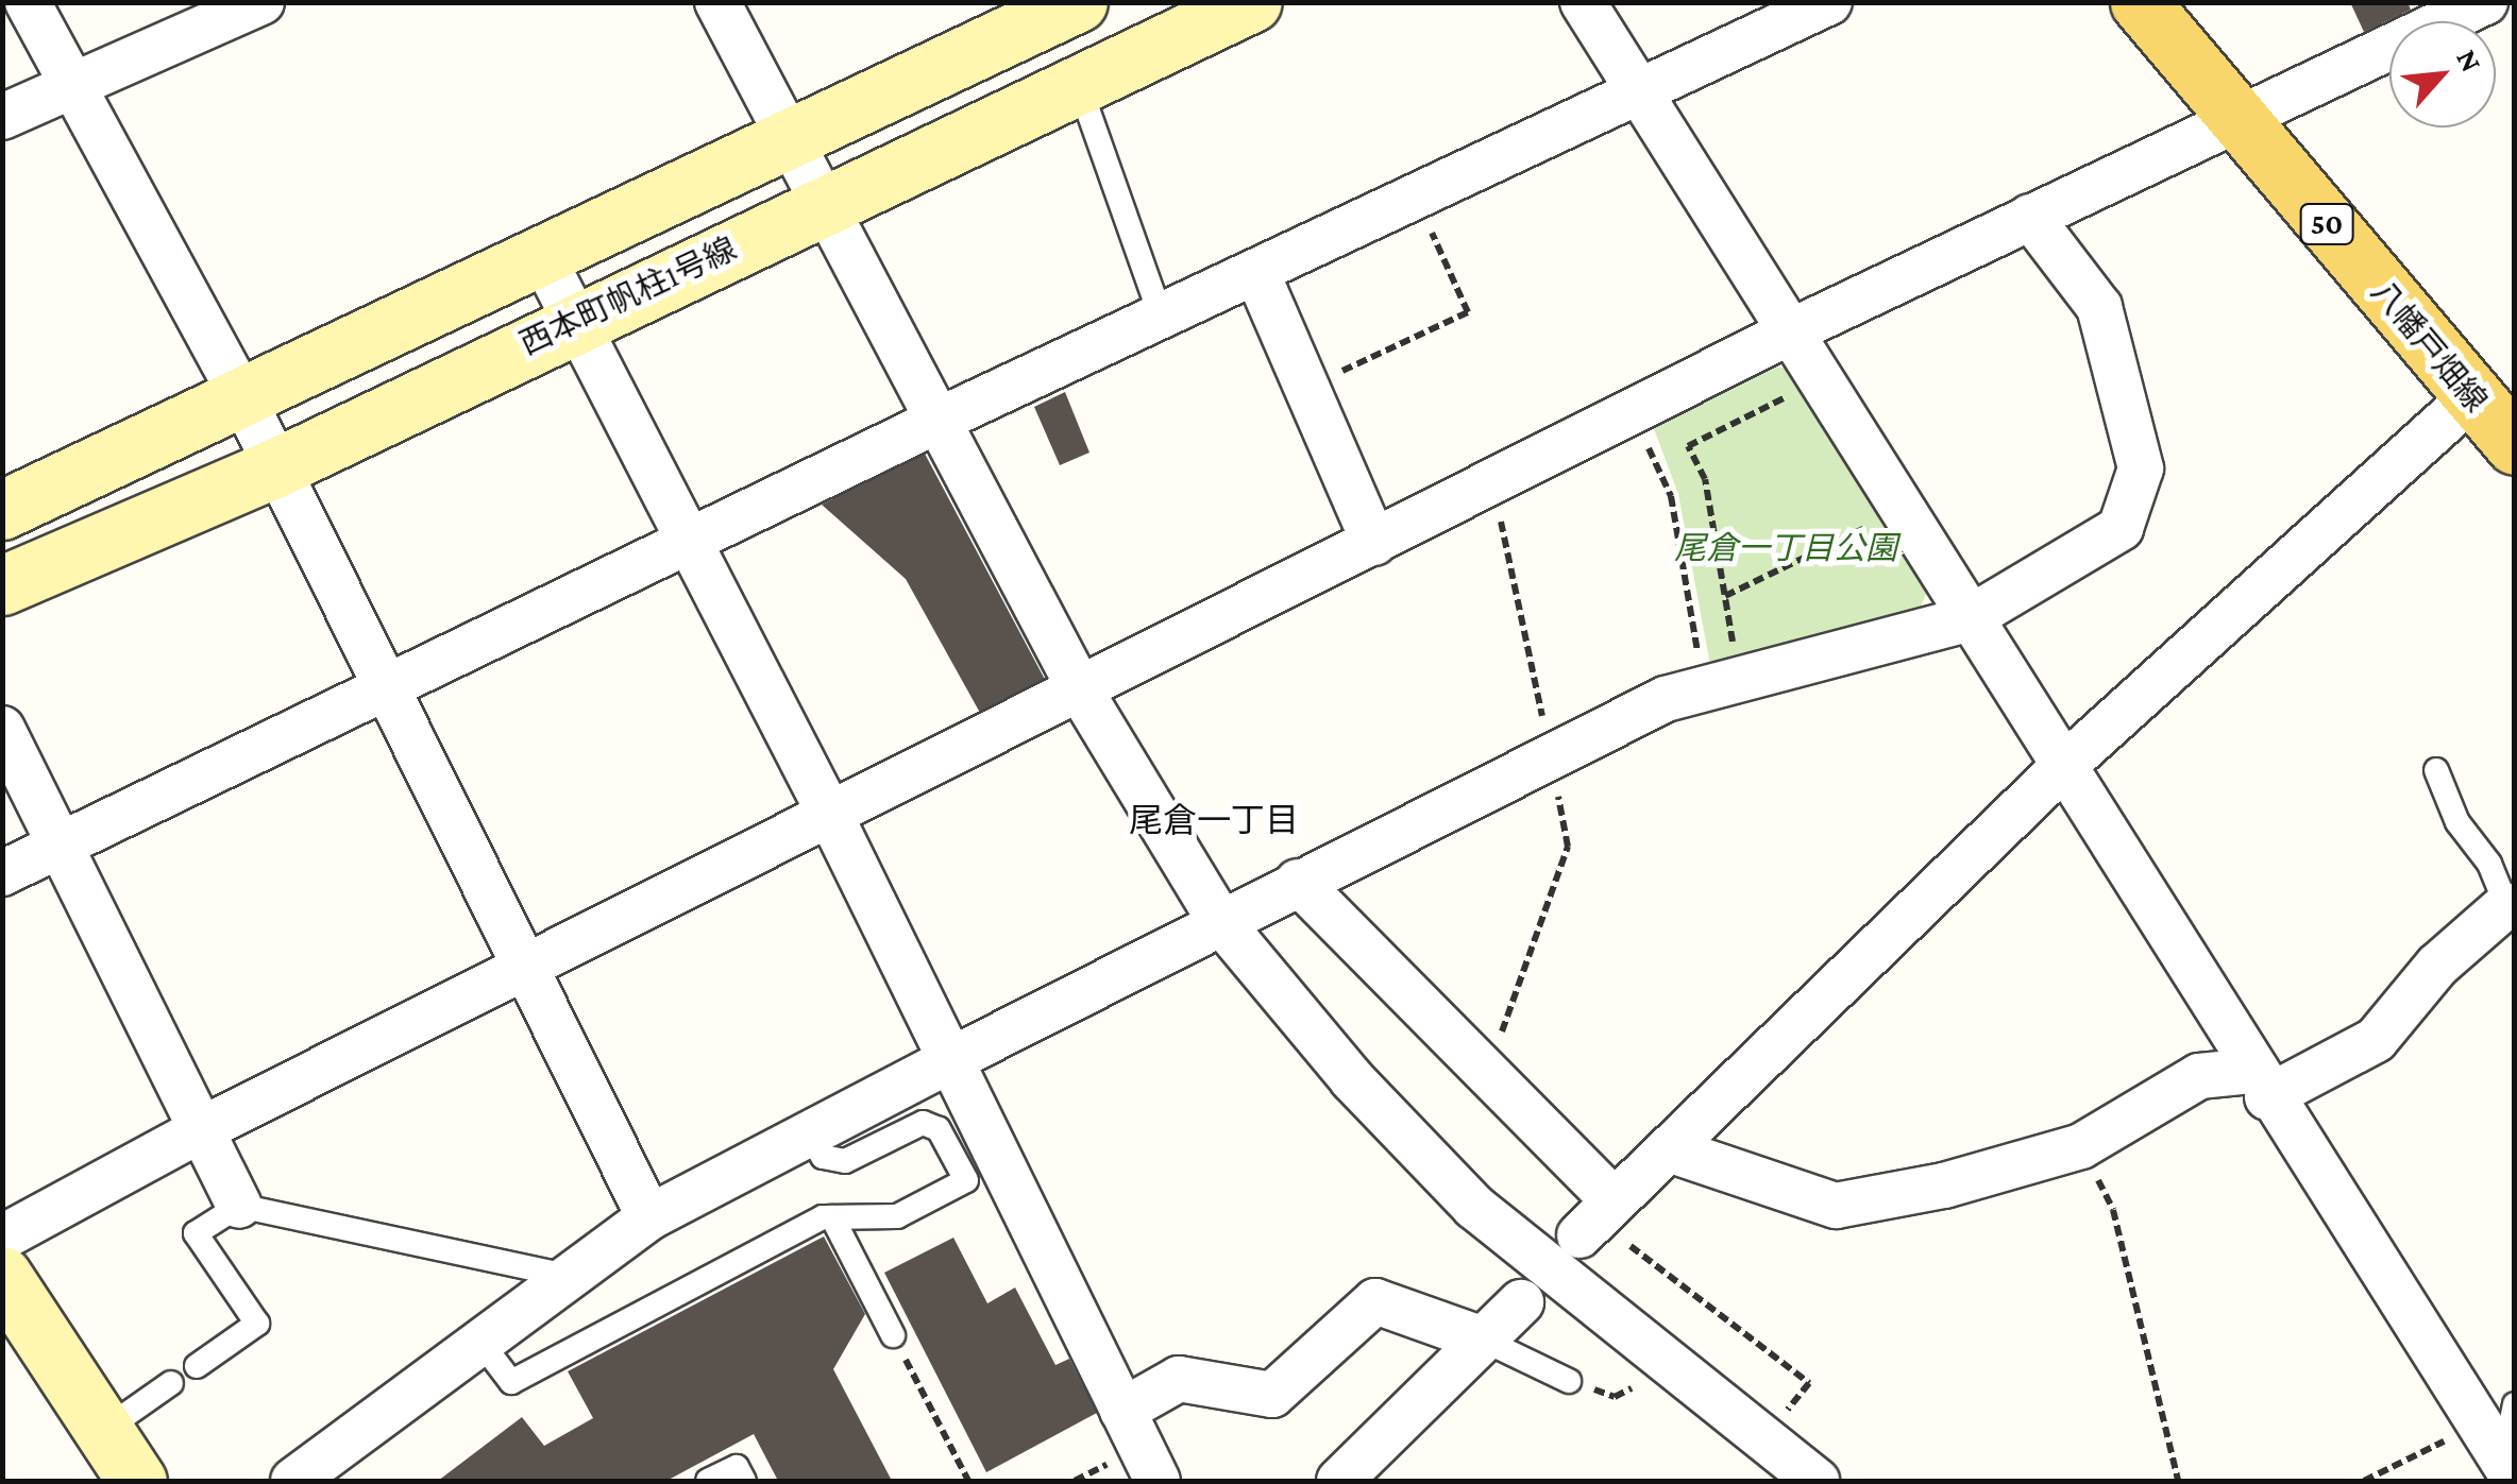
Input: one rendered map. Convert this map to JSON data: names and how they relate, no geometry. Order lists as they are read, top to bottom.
{
  "streets": {
    "main road": ["50", "八幡戸畑線"],
    "street": ["西本町帆柱1号線"]
  },
  "districts": ["尾倉一丁目"],
  "parks": ["尾倉一丁目公園"],
  "north": "top right"
}
